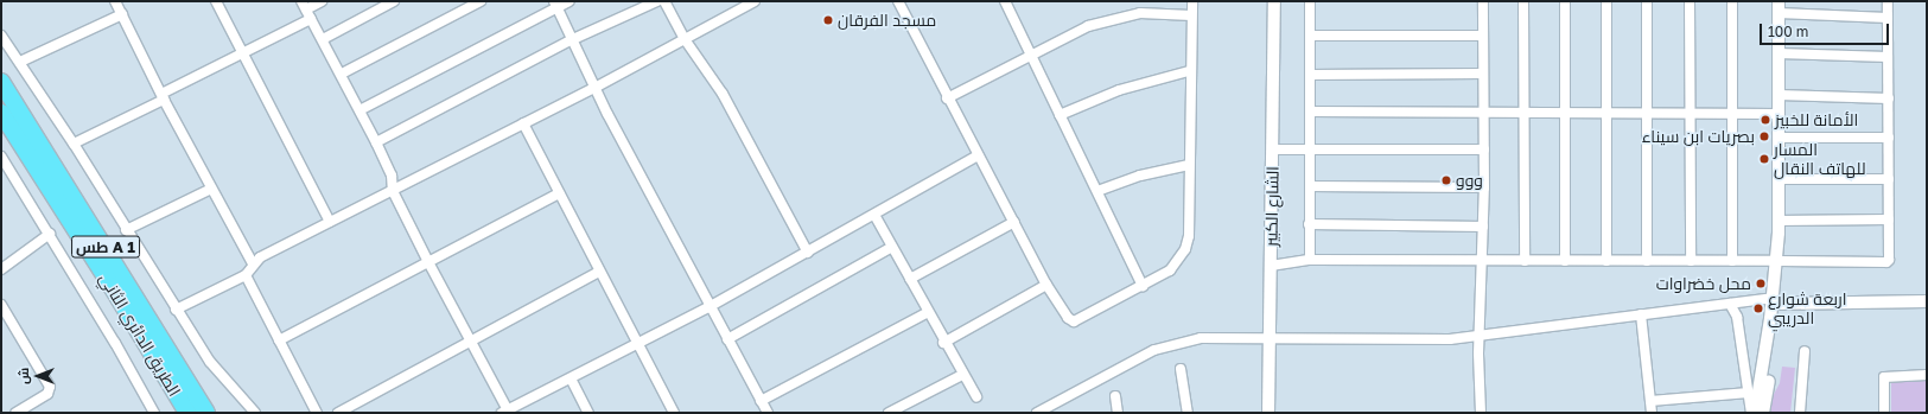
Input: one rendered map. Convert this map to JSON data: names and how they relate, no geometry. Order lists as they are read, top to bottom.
{
  "streets": {
    "highway": ["طس A 1", "الطريق الدائري الثاني"],
    "street": ["الشارع الكبير"]
  },
  "places": [
    "مسجد الفرقان",
    "الأمانة للخبيز",
    "بصريات ابن سيناء",
    "المسار للهاتف النقال",
    "ووو",
    "محل خضراوات",
    "اربعة شوارع الدريبي"
  ],
  "scale_bar": "100 m",
  "north": "left"
}
